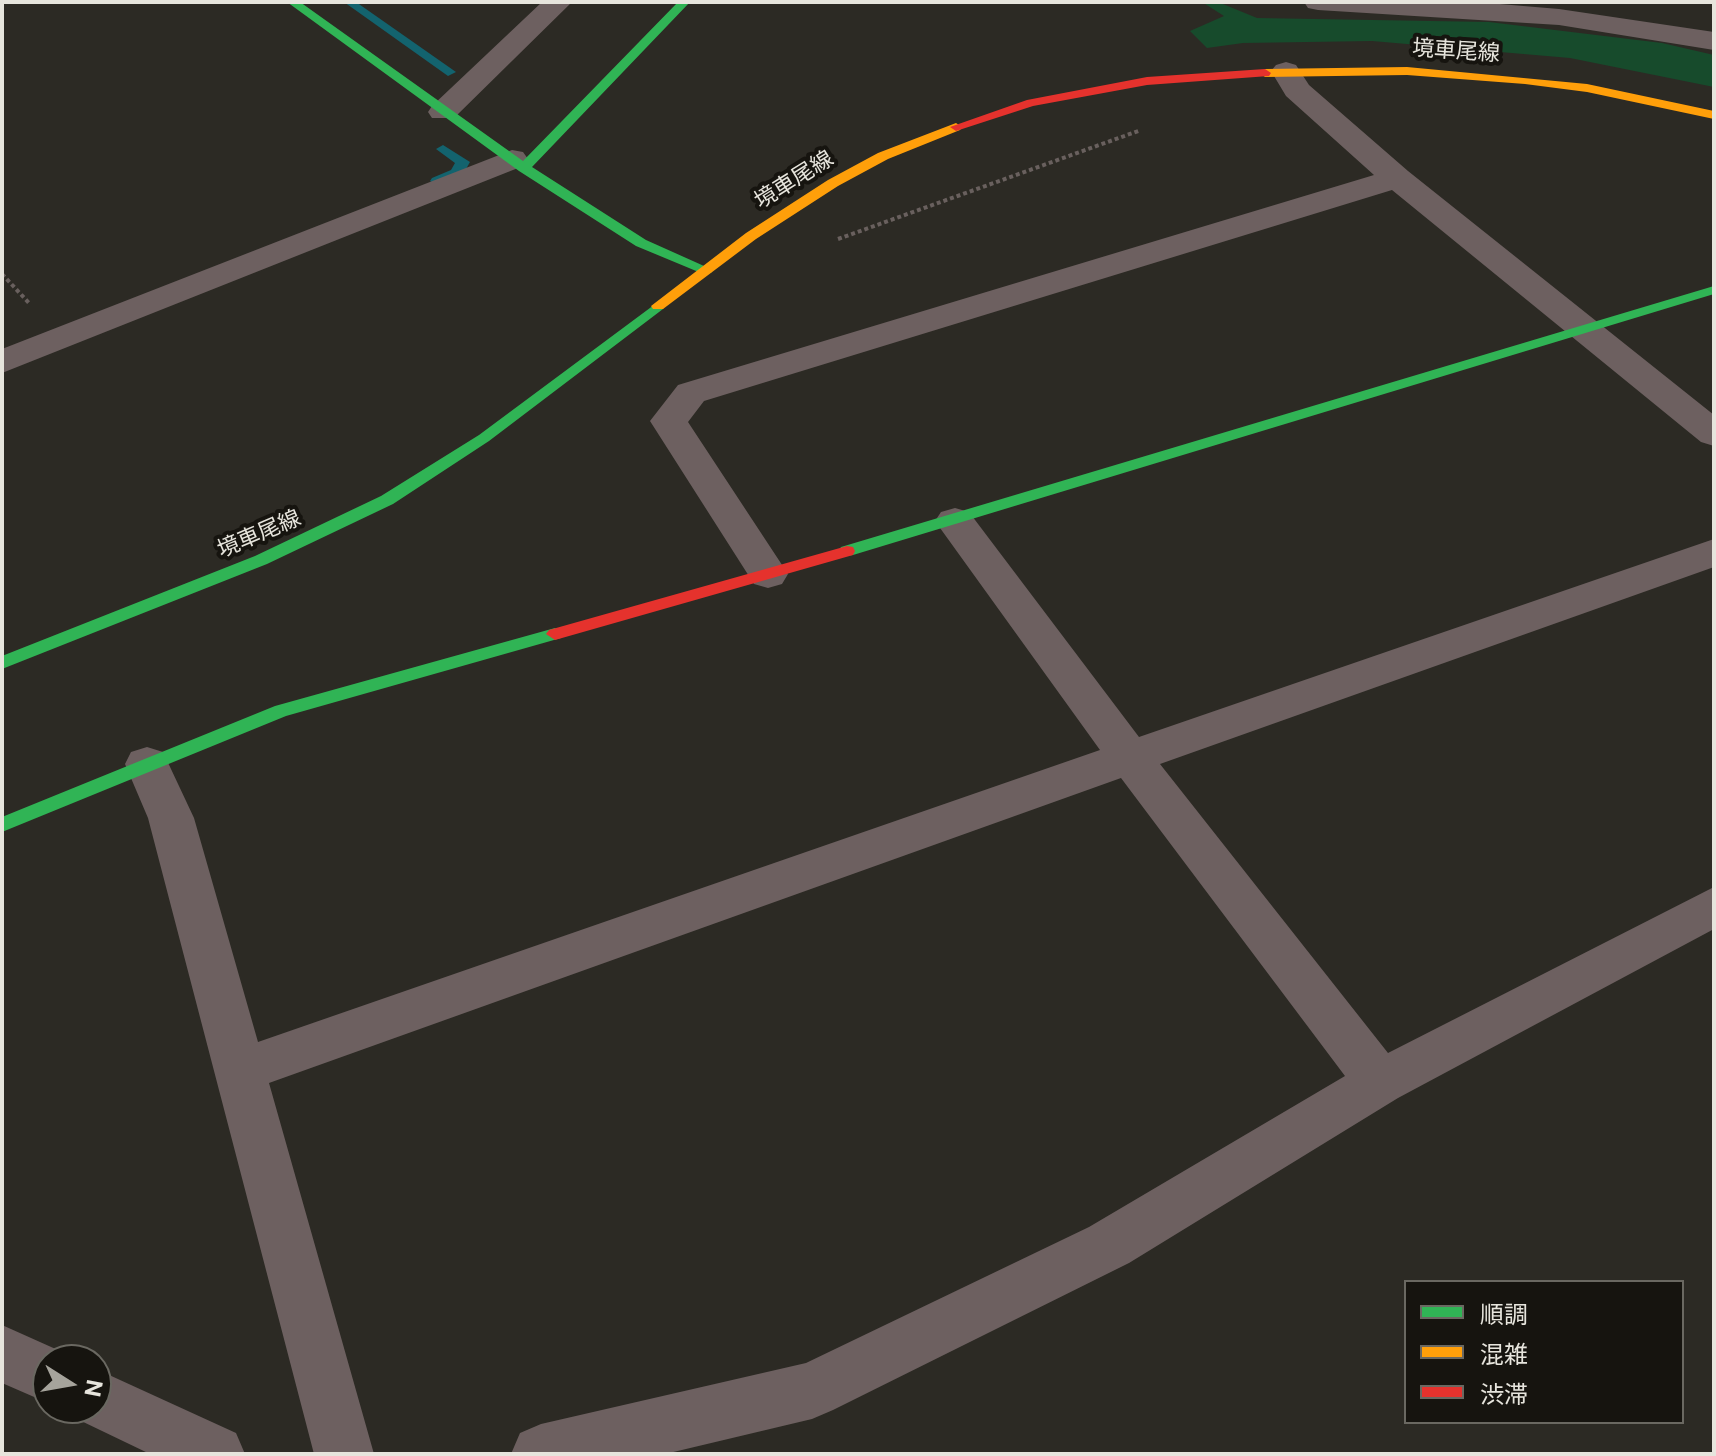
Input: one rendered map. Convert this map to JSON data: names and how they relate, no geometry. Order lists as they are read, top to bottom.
{
  "streets": {
    "street": ["境車尾線"]
  },
  "legend": ["順調", "混雑", "渋滞"],
  "north": "right"
}
